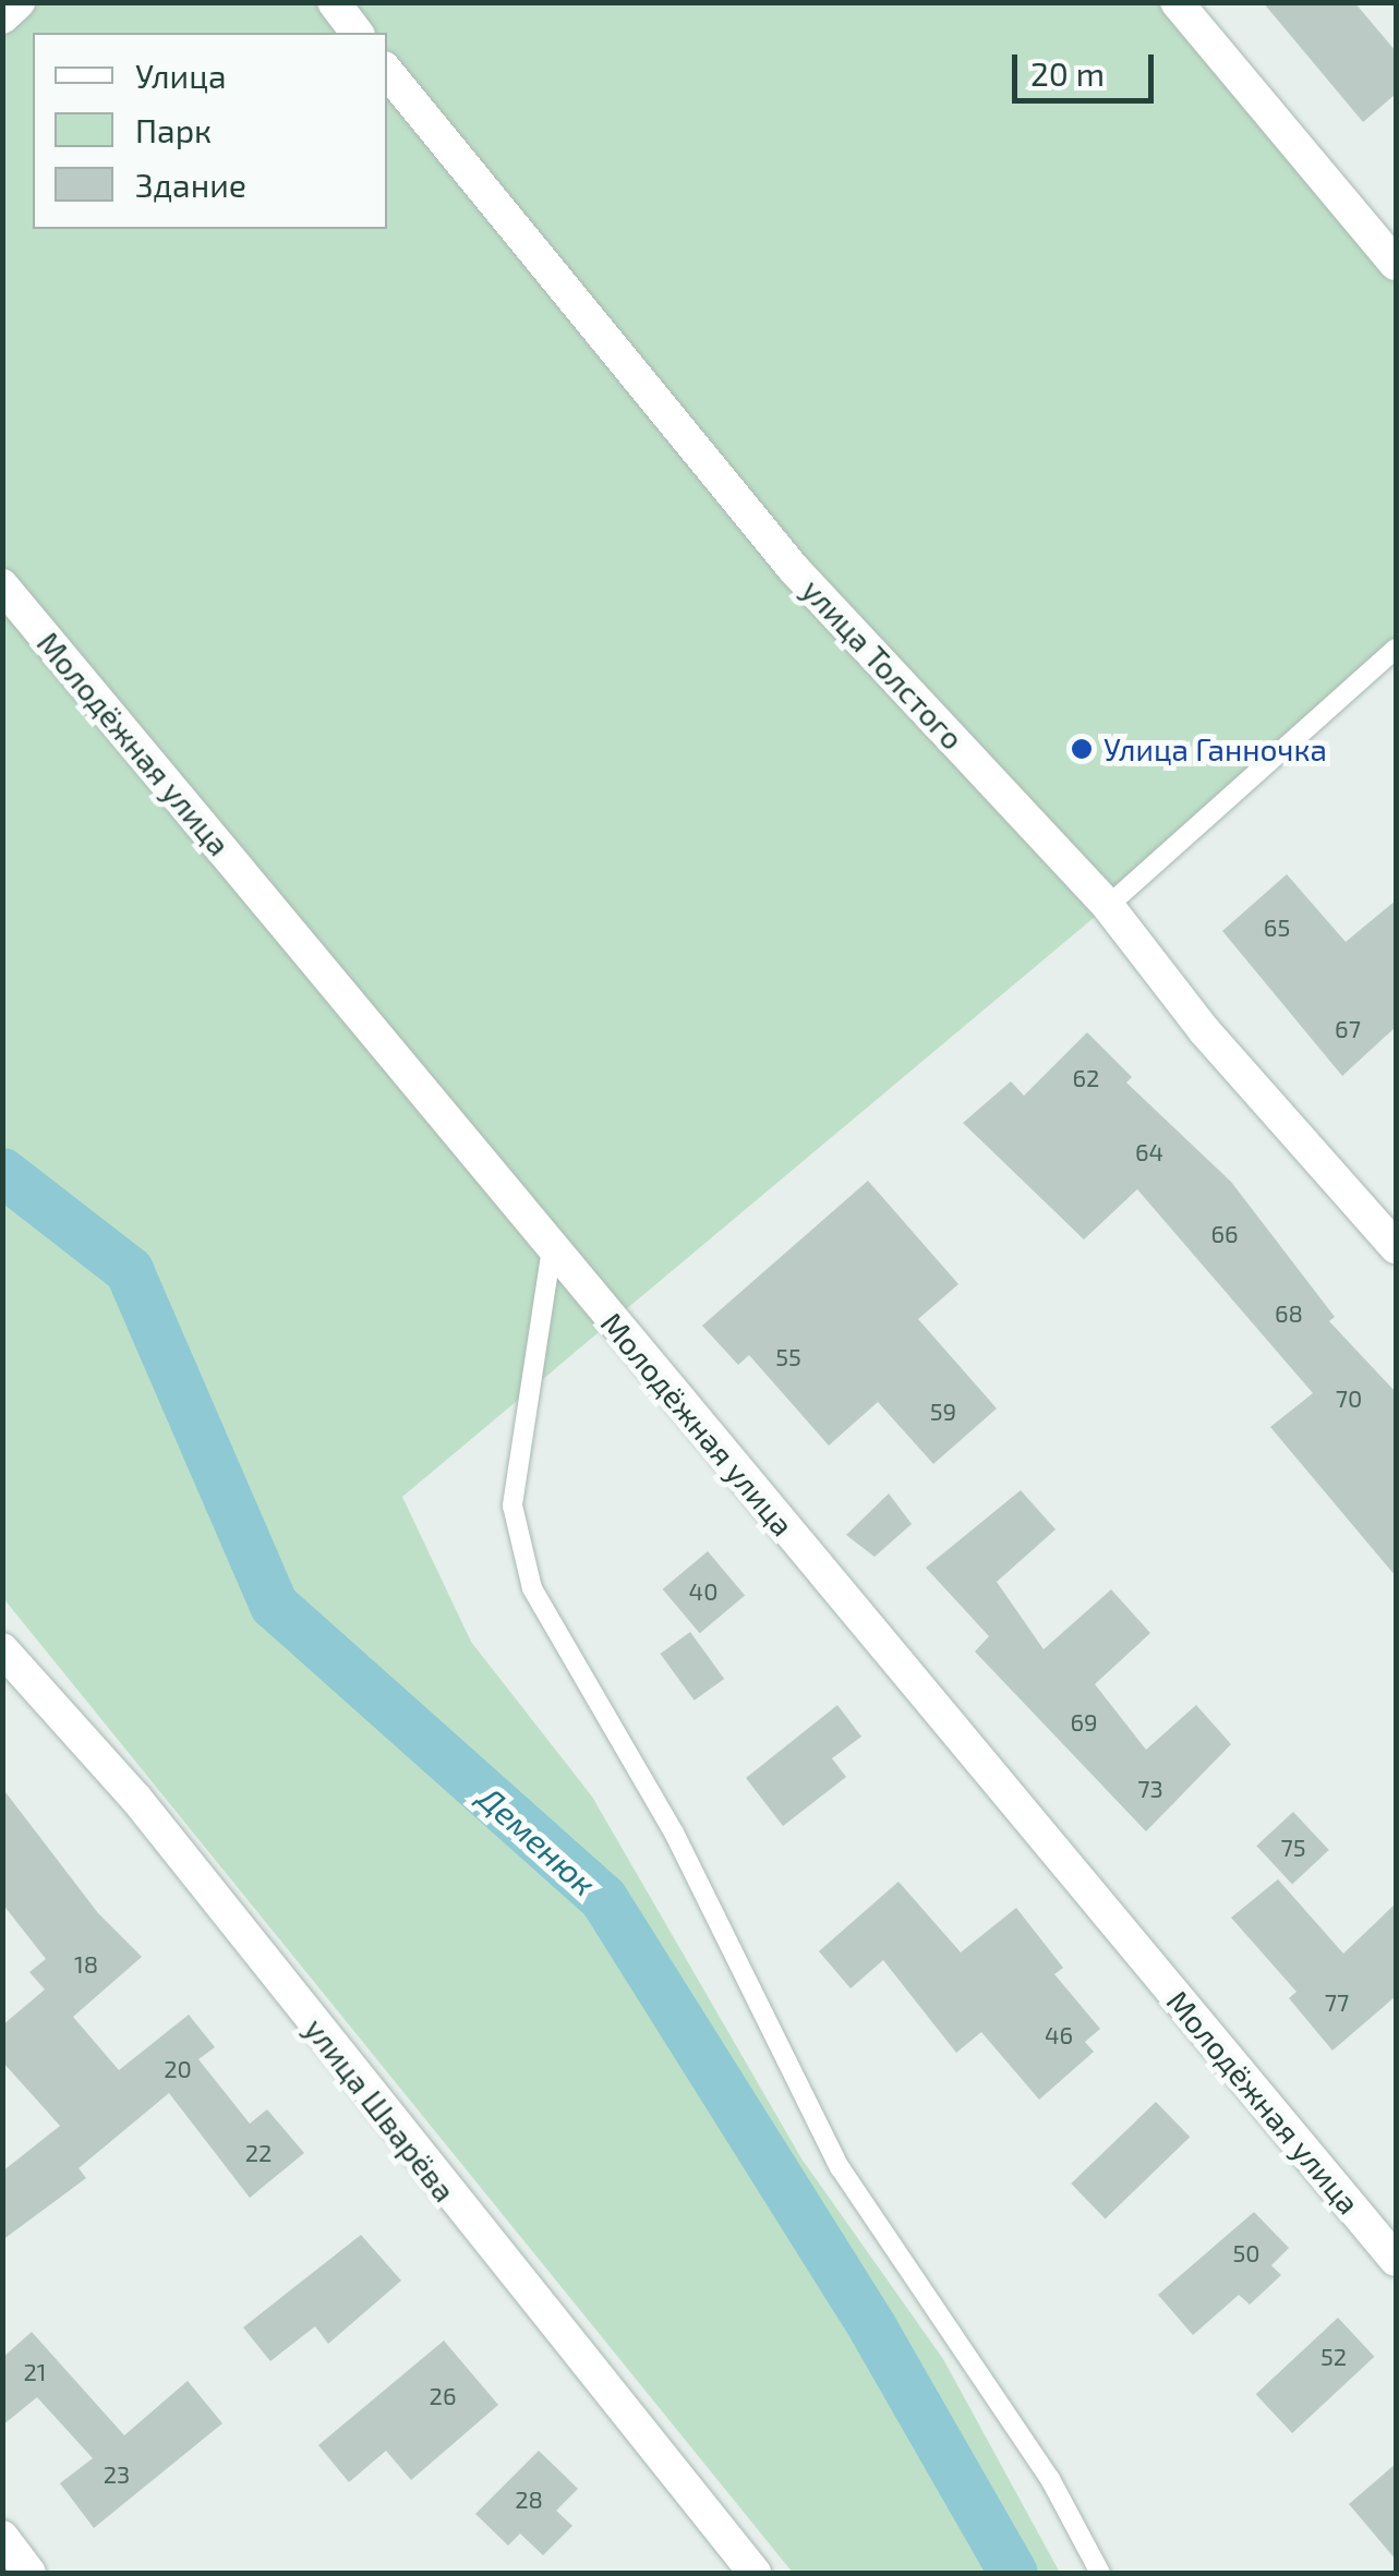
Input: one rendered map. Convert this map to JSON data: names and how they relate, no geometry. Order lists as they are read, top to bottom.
{
  "streets": {
    "street": ["улица Толстого", "Молодёжная улица", "улица Шварёва"]
  },
  "water": ["Деменюк"],
  "places": ["Улица Ганночка"],
  "house_numbers": [
    "65",
    "67",
    "62",
    "64",
    "66",
    "68",
    "55",
    "70",
    "59",
    "40",
    "69",
    "73",
    "75",
    "18",
    "77",
    "46",
    "20",
    "22",
    "50",
    "52",
    "21",
    "26",
    "23",
    "28"
  ],
  "legend": ["Улица", "Парк", "Здание"],
  "scale_bar": "20 m"
}
